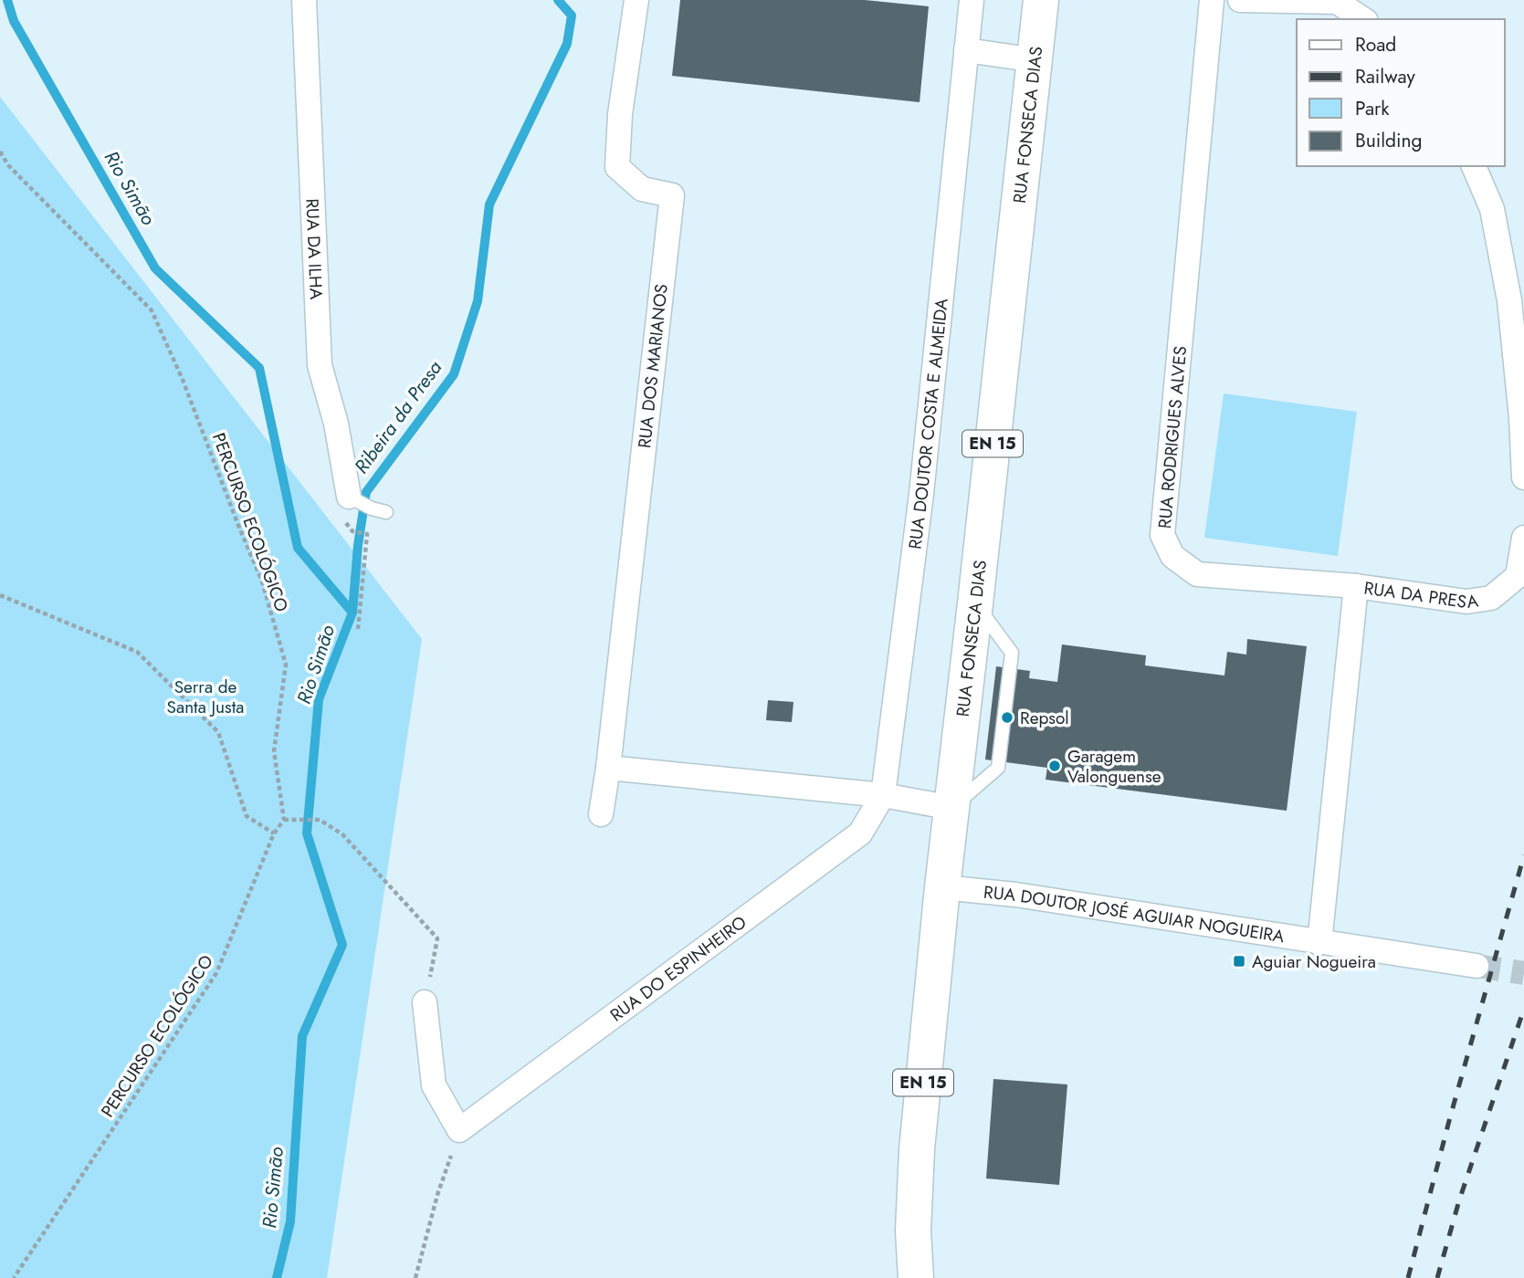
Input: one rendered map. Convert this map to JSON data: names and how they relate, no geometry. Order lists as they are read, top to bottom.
{
  "streets": {
    "main road": ["RUA FONSECA DIAS", "EN 15"],
    "street": [
      "RUA DA ILHA",
      "RUA DOS MARIANOS",
      "RUA DOUTOR COSTA E ALMEIDA",
      "RUA RODRIGUES ALVES",
      "RUA DA PRESA",
      "RUA DOUTOR JOSÉ AGUIAR NOGUEIRA",
      "RUA DO ESPINHEIRO"
    ],
    "path": ["PERCURSO ECOLÓGICO"]
  },
  "crossings": [
    ["RUA FONSECA DIAS", "RUA DOUTOR JOSÉ AGUIAR NOGUEIRA"],
    ["RUA DOUTOR COSTA E ALMEIDA", "RUA DO ESPINHEIRO"],
    ["RUA RODRIGUES ALVES", "RUA DA PRESA"]
  ],
  "water": ["Rio Simão", "Ribeira da Presa"],
  "parks": ["Serra de Santa Justa"],
  "places": {
    "other": ["Repsol", "Garagem Valonguense"],
    "transit": ["Aguiar Nogueira"]
  },
  "legend": [
    "Road",
    "Railway",
    "Park",
    "Building"
  ]
}
